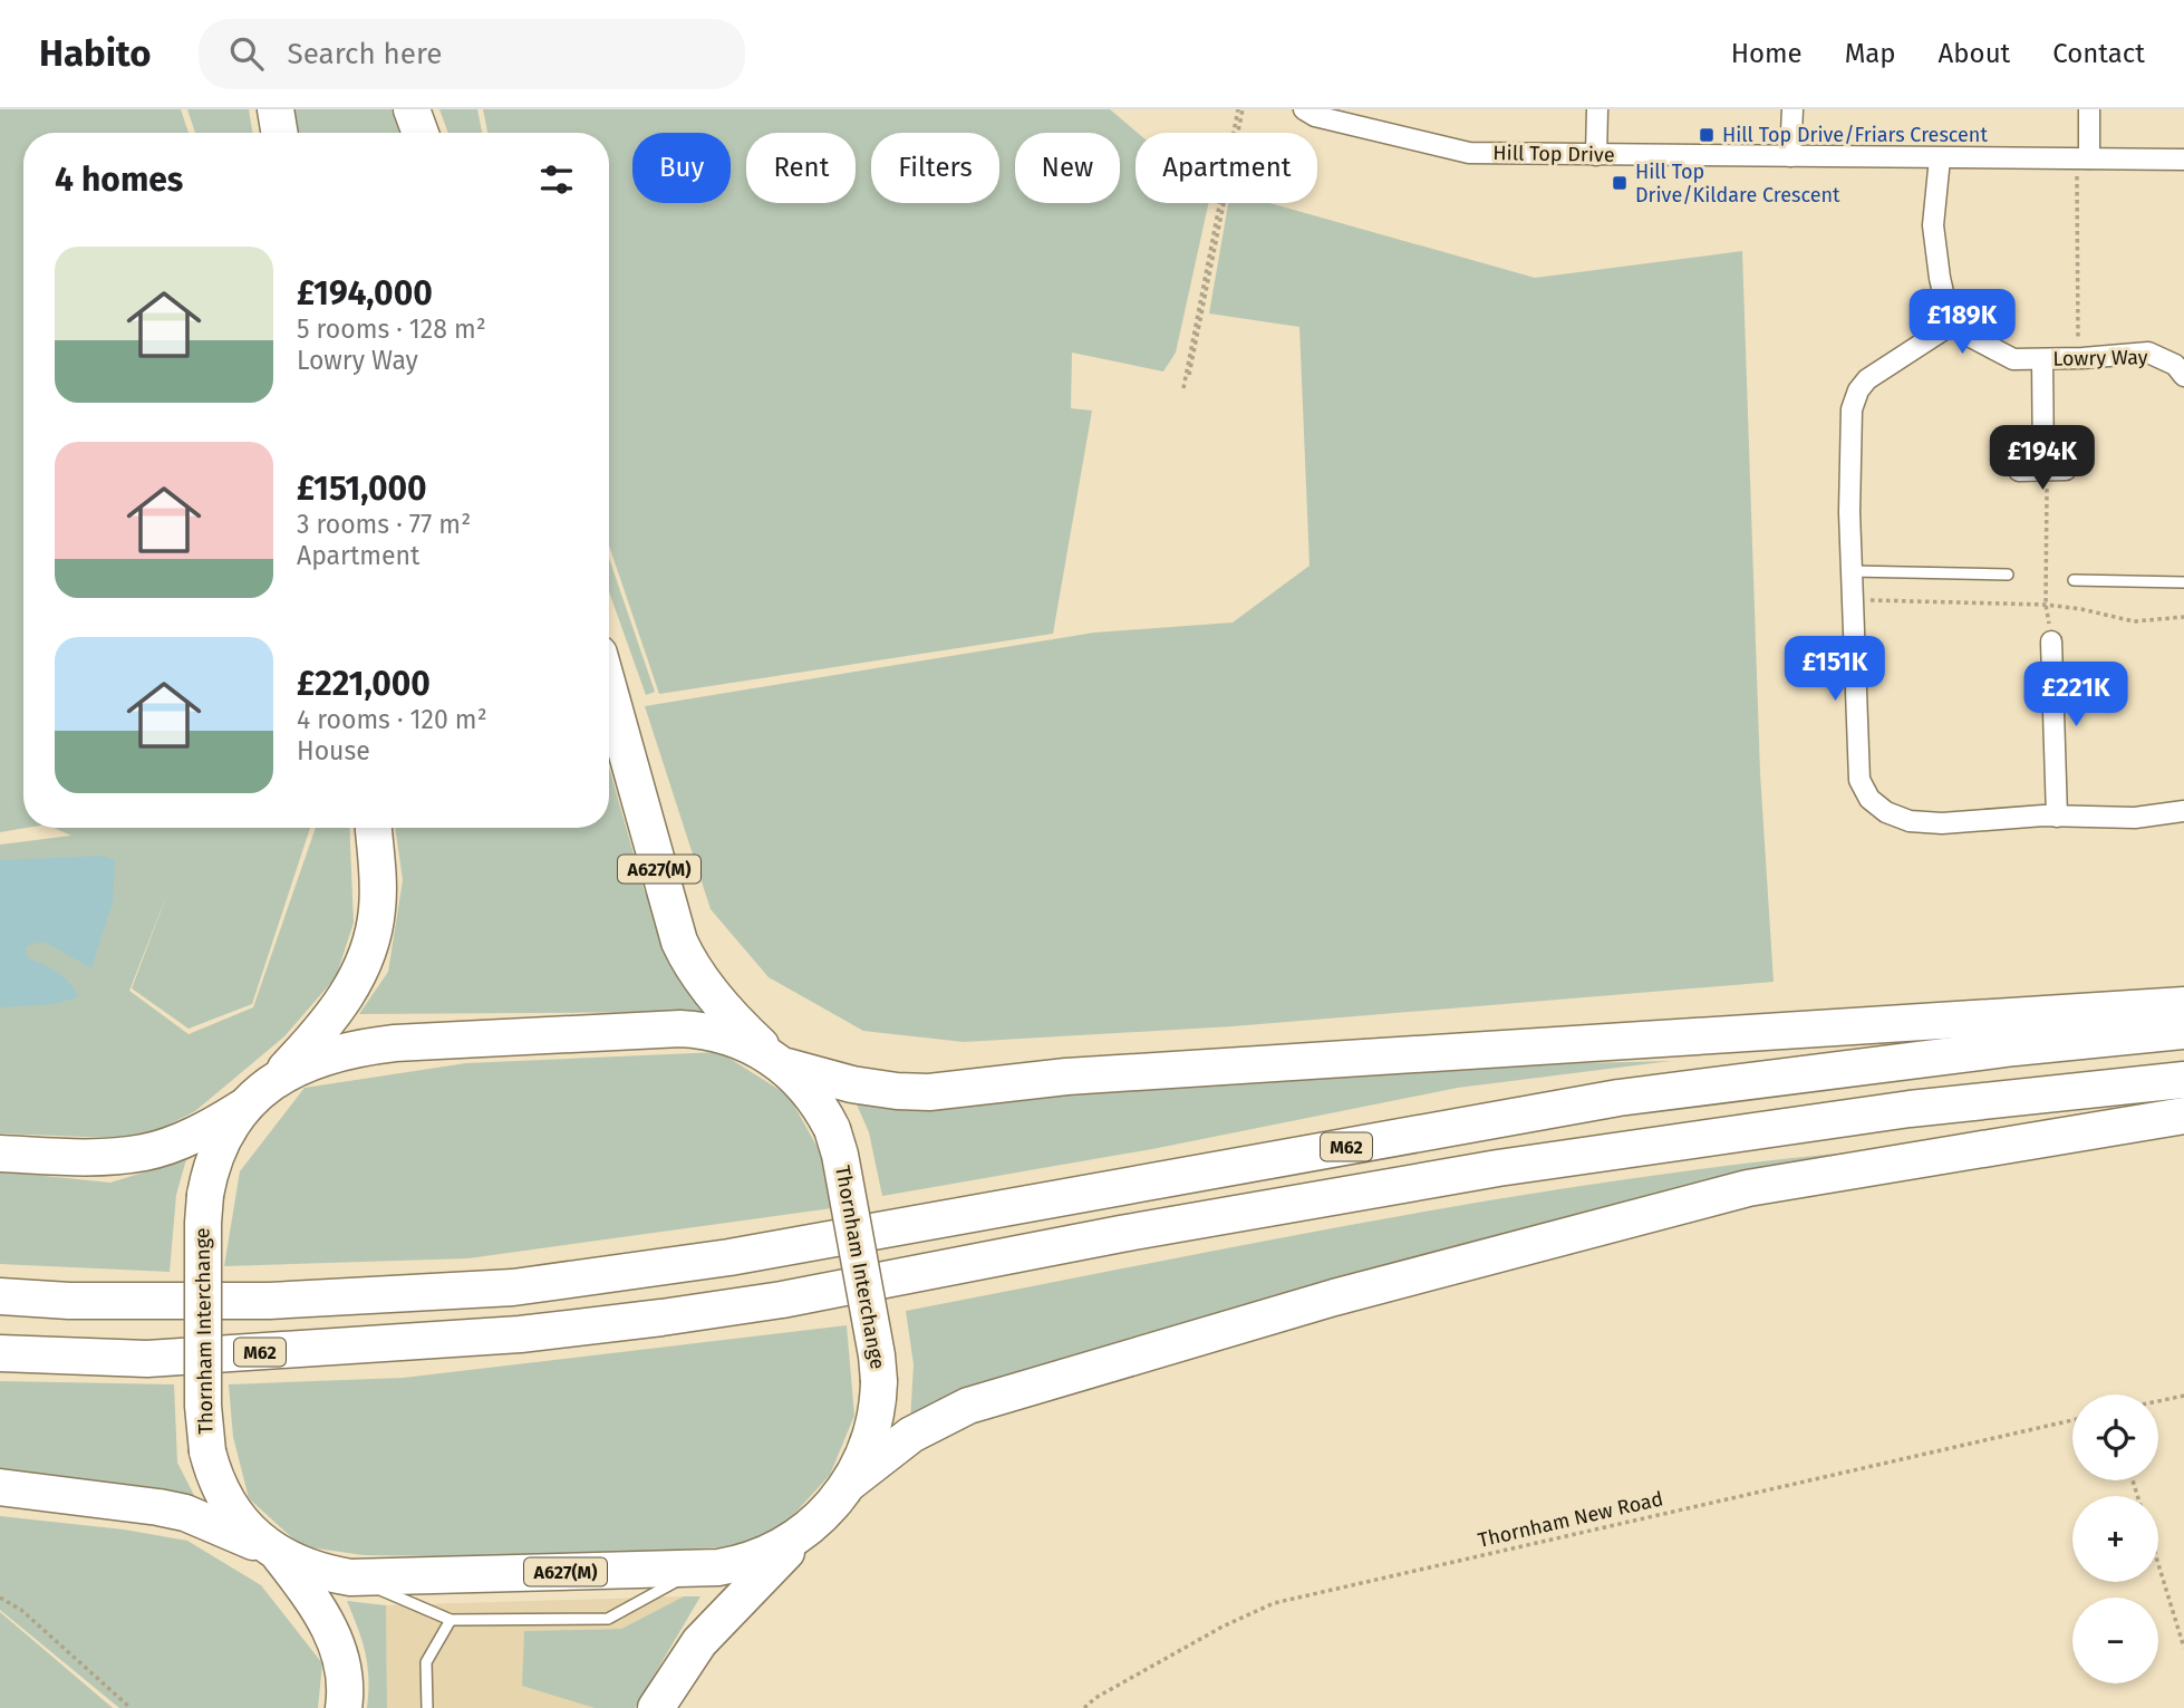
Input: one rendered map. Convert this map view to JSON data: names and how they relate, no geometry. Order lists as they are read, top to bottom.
{
  "streets": {
    "highway": ["A627(M)", "M62", "Thornham Interchange"],
    "street": ["Hill Top Drive", "Lowry Way"],
    "path": ["Thornham New Road"]
  },
  "crossings": [
    ["Hill Top Drive", "Lowry Way"],
    ["A627(M)", "Thornham Interchange"]
  ],
  "places": {
    "transit": ["Hill Top Drive/Friars Crescent", "Hill Top Drive/Kildare Crescent"]
  },
  "page": {
    "header": "Habito",
    "search": "Search here",
    "nav": [
      "Home",
      "Map",
      "About",
      "Contact"
    ],
    "chip": [
      "Buy",
      "Rent",
      "Filters",
      "New",
      "Apartment"
    ],
    "heading": "4 homes",
    "list": [
      {
        "name": "£194,000",
        "note": "5 rooms · 128 m² · Lowry Way"
      },
      {
        "name": "£151,000",
        "note": "3 rooms · 77 m² · Apartment"
      },
      {
        "name": "£221,000",
        "note": "4 rooms · 120 m² · House"
      }
    ],
    "price": [
      "£189K",
      "£194K",
      "£151K",
      "£221K"
    ],
    "map_buttons": ["+", "−"]
  }
}
